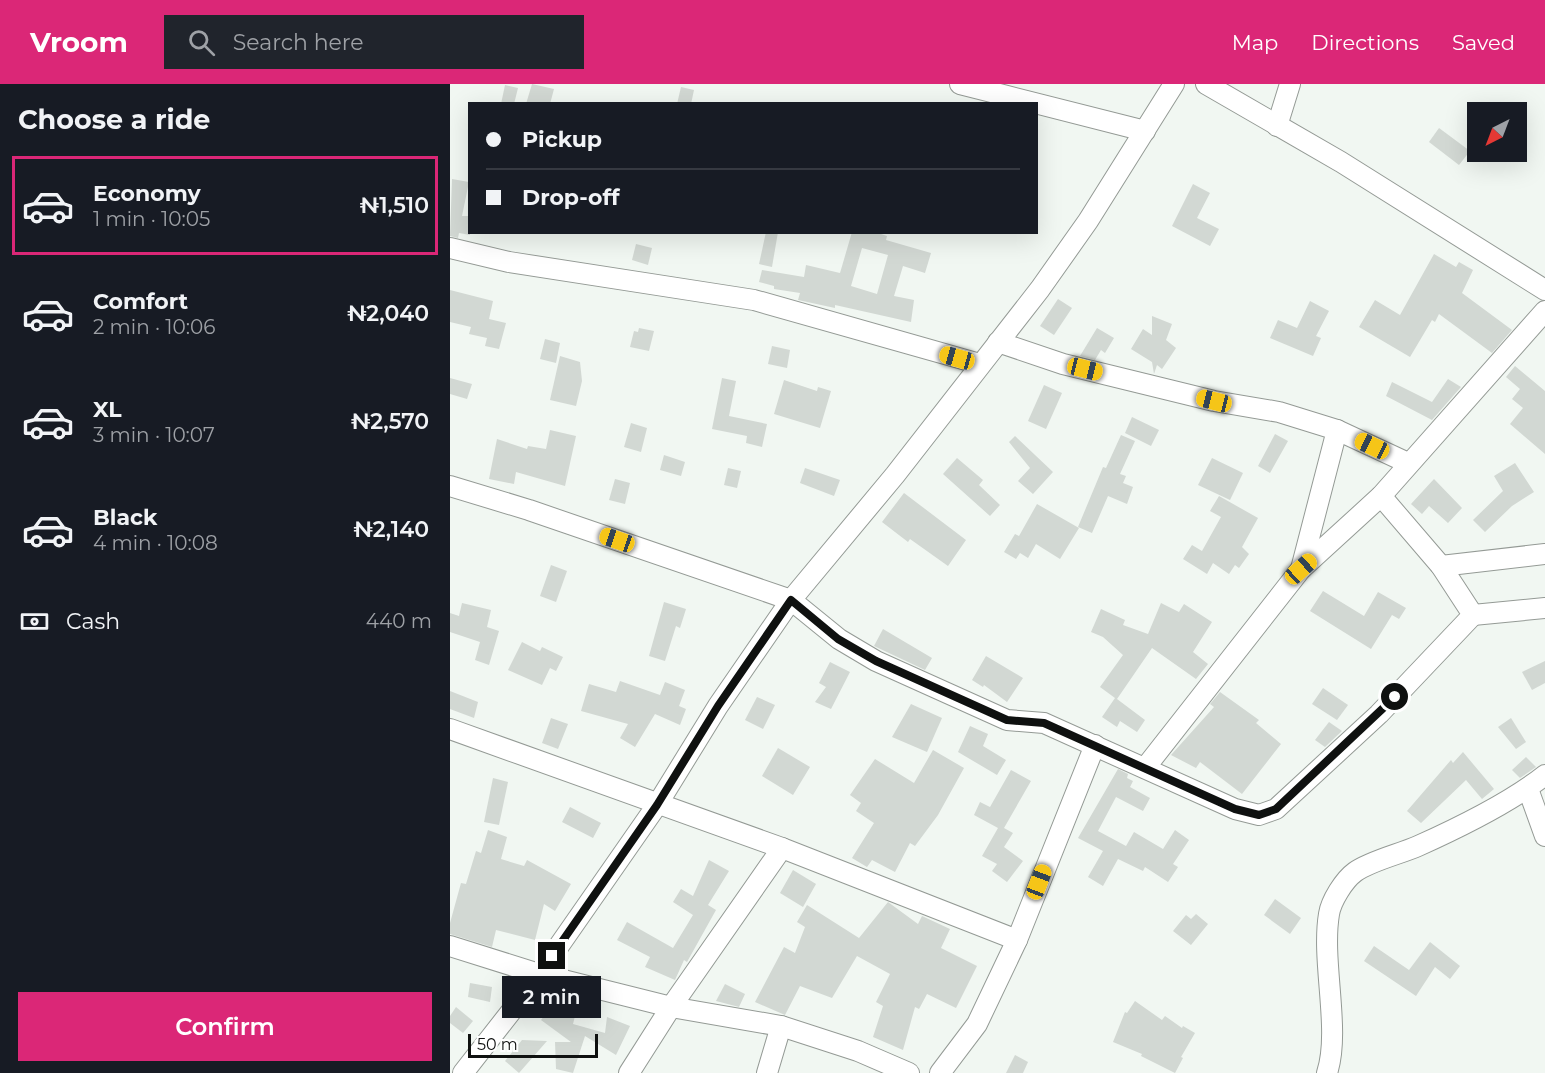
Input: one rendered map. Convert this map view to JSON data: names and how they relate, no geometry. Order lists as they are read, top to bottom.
{
  "scale_bar": "50 m",
  "north": "bottom left",
  "page": {
    "header": "Vroom",
    "search": "Search here",
    "nav": ["Map", "Directions", "Saved"],
    "heading": "Choose a ride",
    "banner": ["Pickup", "Drop-off"],
    "list": [
      {
        "name": "Economy",
        "note": "1 min · 10:05",
        "value": "₦1,510"
      },
      {
        "name": "Comfort",
        "note": "2 min · 10:06",
        "value": "₦2,040"
      },
      {
        "name": "XL",
        "note": "3 min · 10:07",
        "value": "₦2,570"
      },
      {
        "name": "Black",
        "note": "4 min · 10:08",
        "value": "₦2,140"
      }
    ],
    "pay": ["Cash", "440 m"],
    "bubble": "2 min",
    "buttons": "Confirm",
    "scale": "50 m"
  }
}
